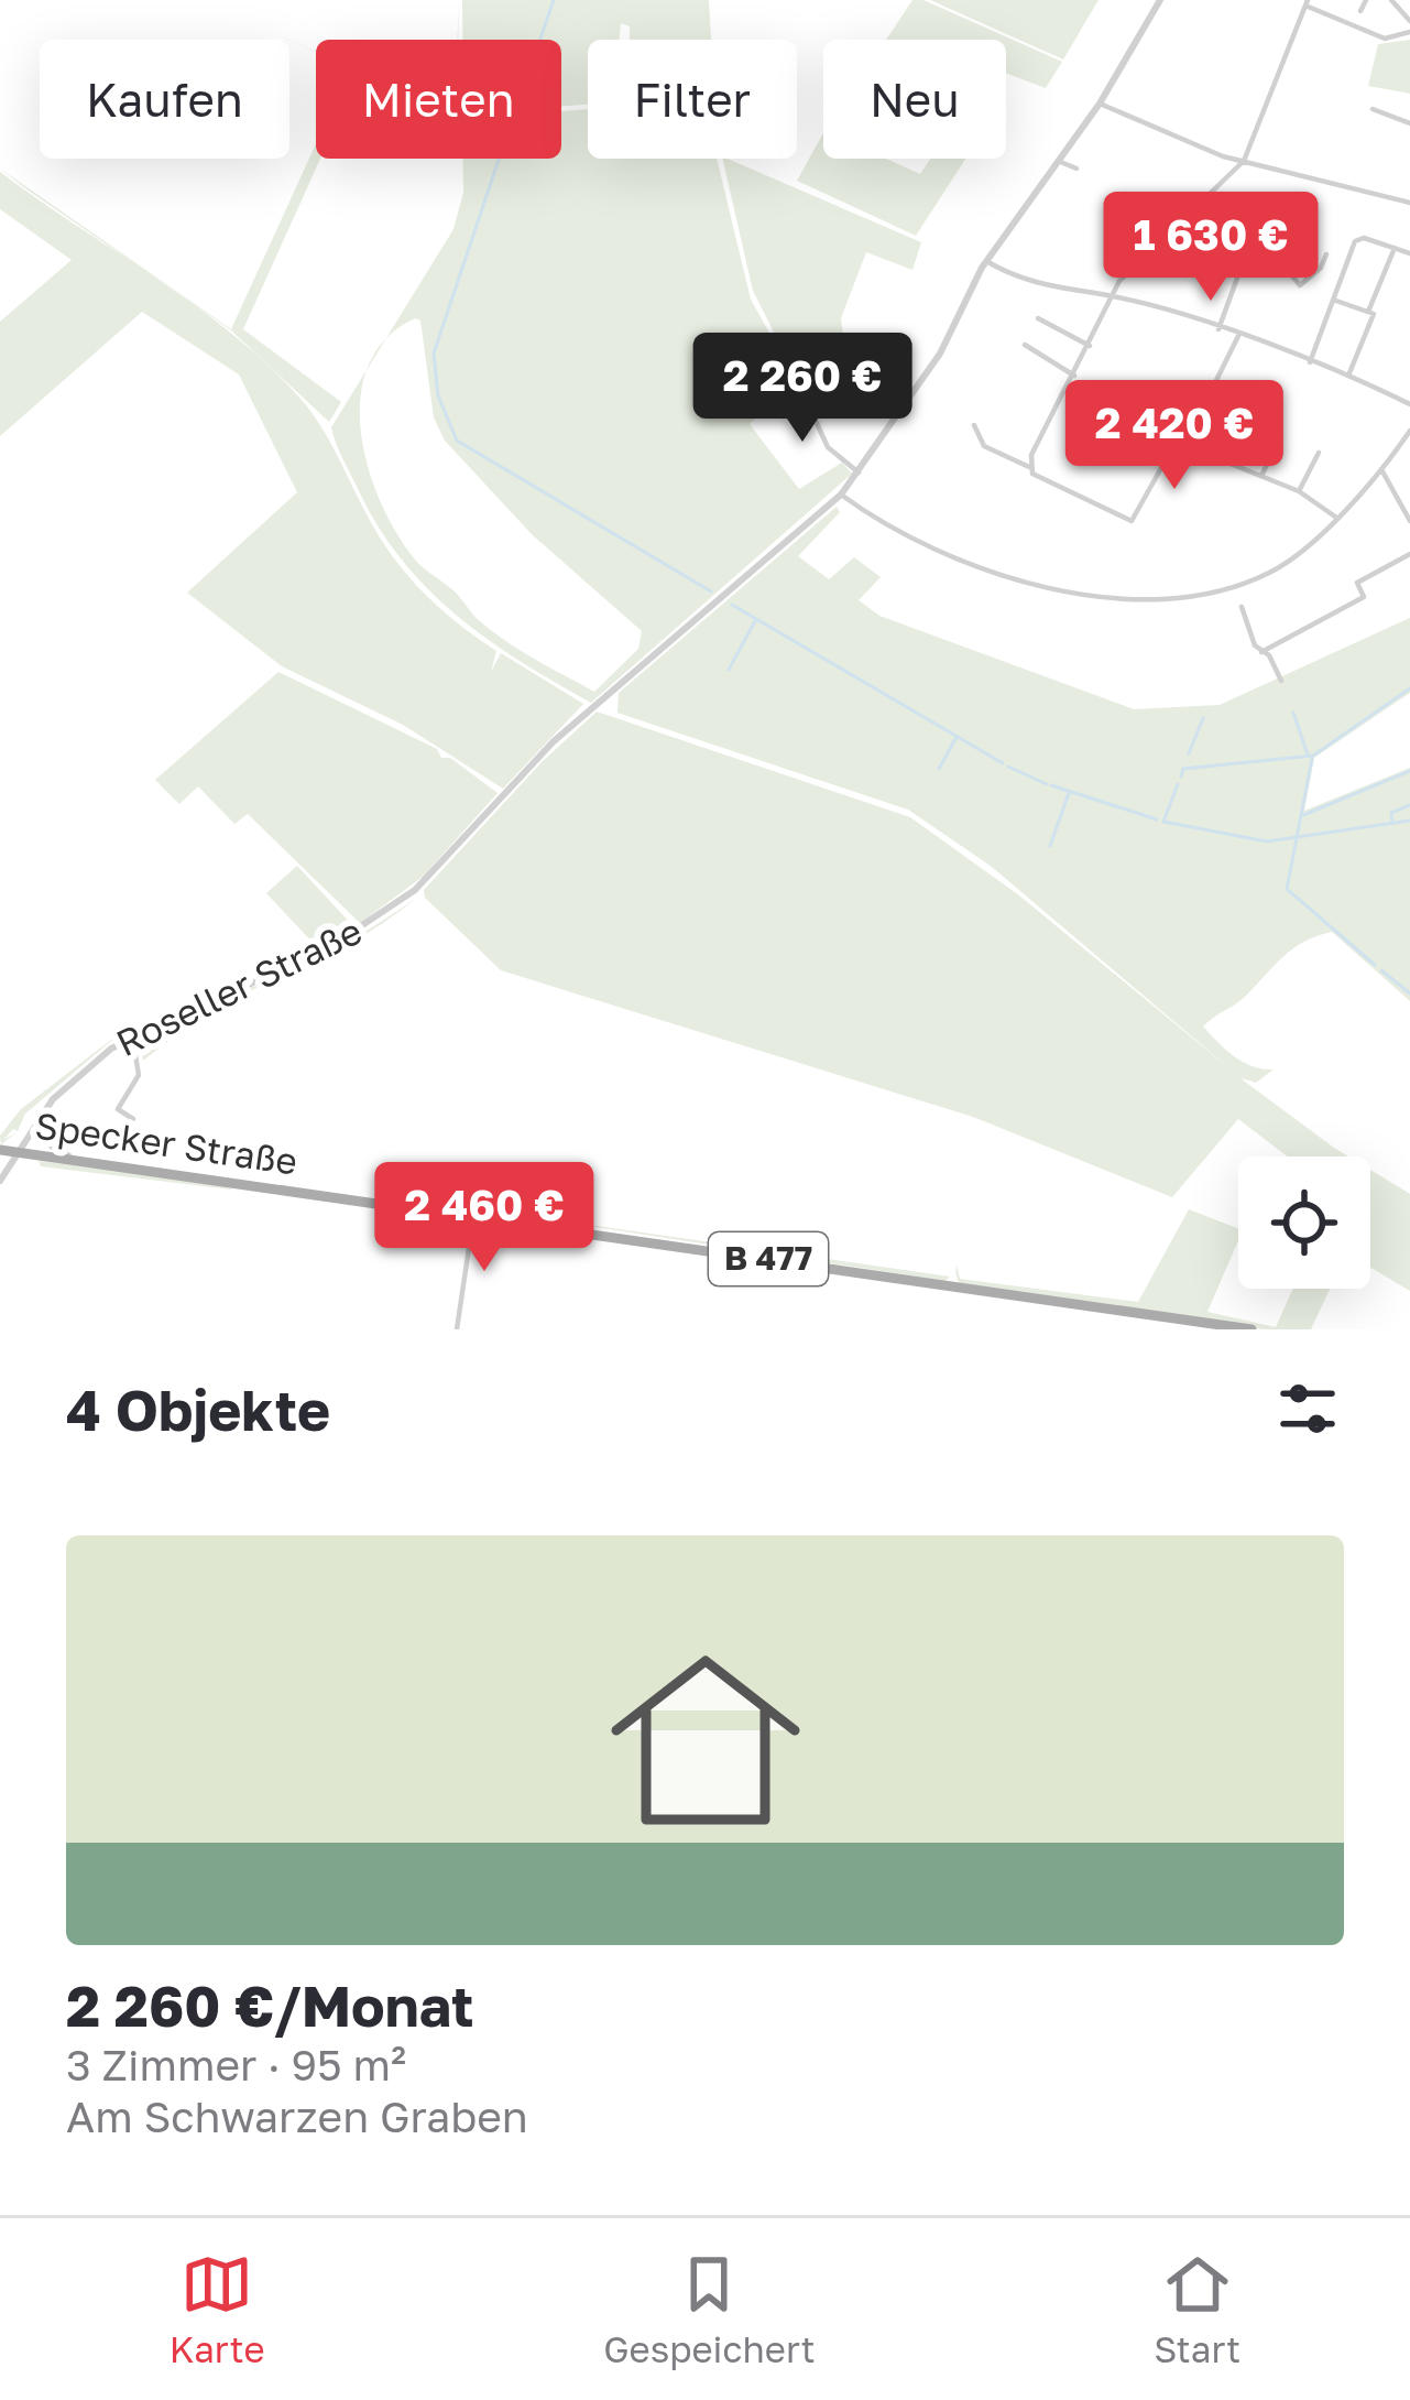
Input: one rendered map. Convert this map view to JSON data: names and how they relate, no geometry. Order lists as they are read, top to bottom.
{
  "streets": {
    "main road": ["Specker Straße", "B 477"],
    "street": ["Roseller Straße"]
  },
  "crossings": [
    ["Roseller Straße", "Specker Straße"]
  ],
  "page": {
    "chip": [
      "Kaufen",
      "Mieten",
      "Filter",
      "Neu"
    ],
    "price": [
      "1 630 €",
      "2 260 €",
      "2 420 €",
      "2 460 €"
    ],
    "heading": "4 Objekte",
    "list": [
      {
        "name": "2 260 €/Monat",
        "note": "3 Zimmer · 95 m² · Am Schwarzen Graben"
      }
    ],
    "tabs": ["Karte", "Gespeichert", "Start"]
  }
}
